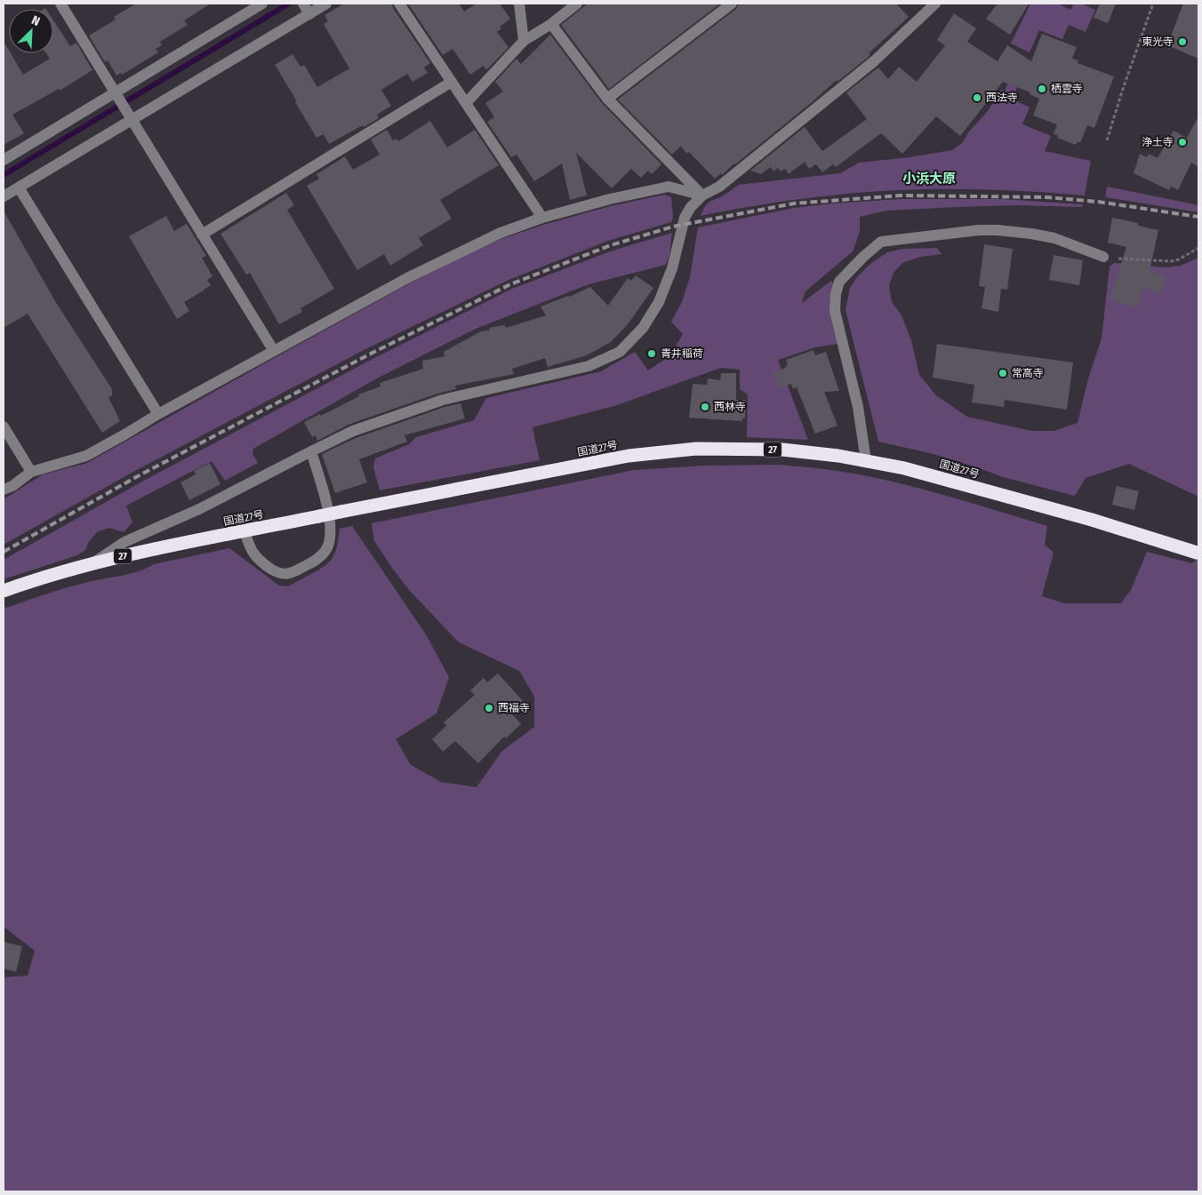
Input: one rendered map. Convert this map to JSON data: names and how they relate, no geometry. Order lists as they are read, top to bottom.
{
  "streets": {
    "highway": ["国道27号", "27"]
  },
  "districts": ["小浜大原"],
  "places": [
    "東光寺",
    "栖雲寺",
    "西法寺",
    "浄土寺",
    "青井稲荷",
    "常高寺",
    "西林寺",
    "西福寺"
  ],
  "north": "top right"
}
